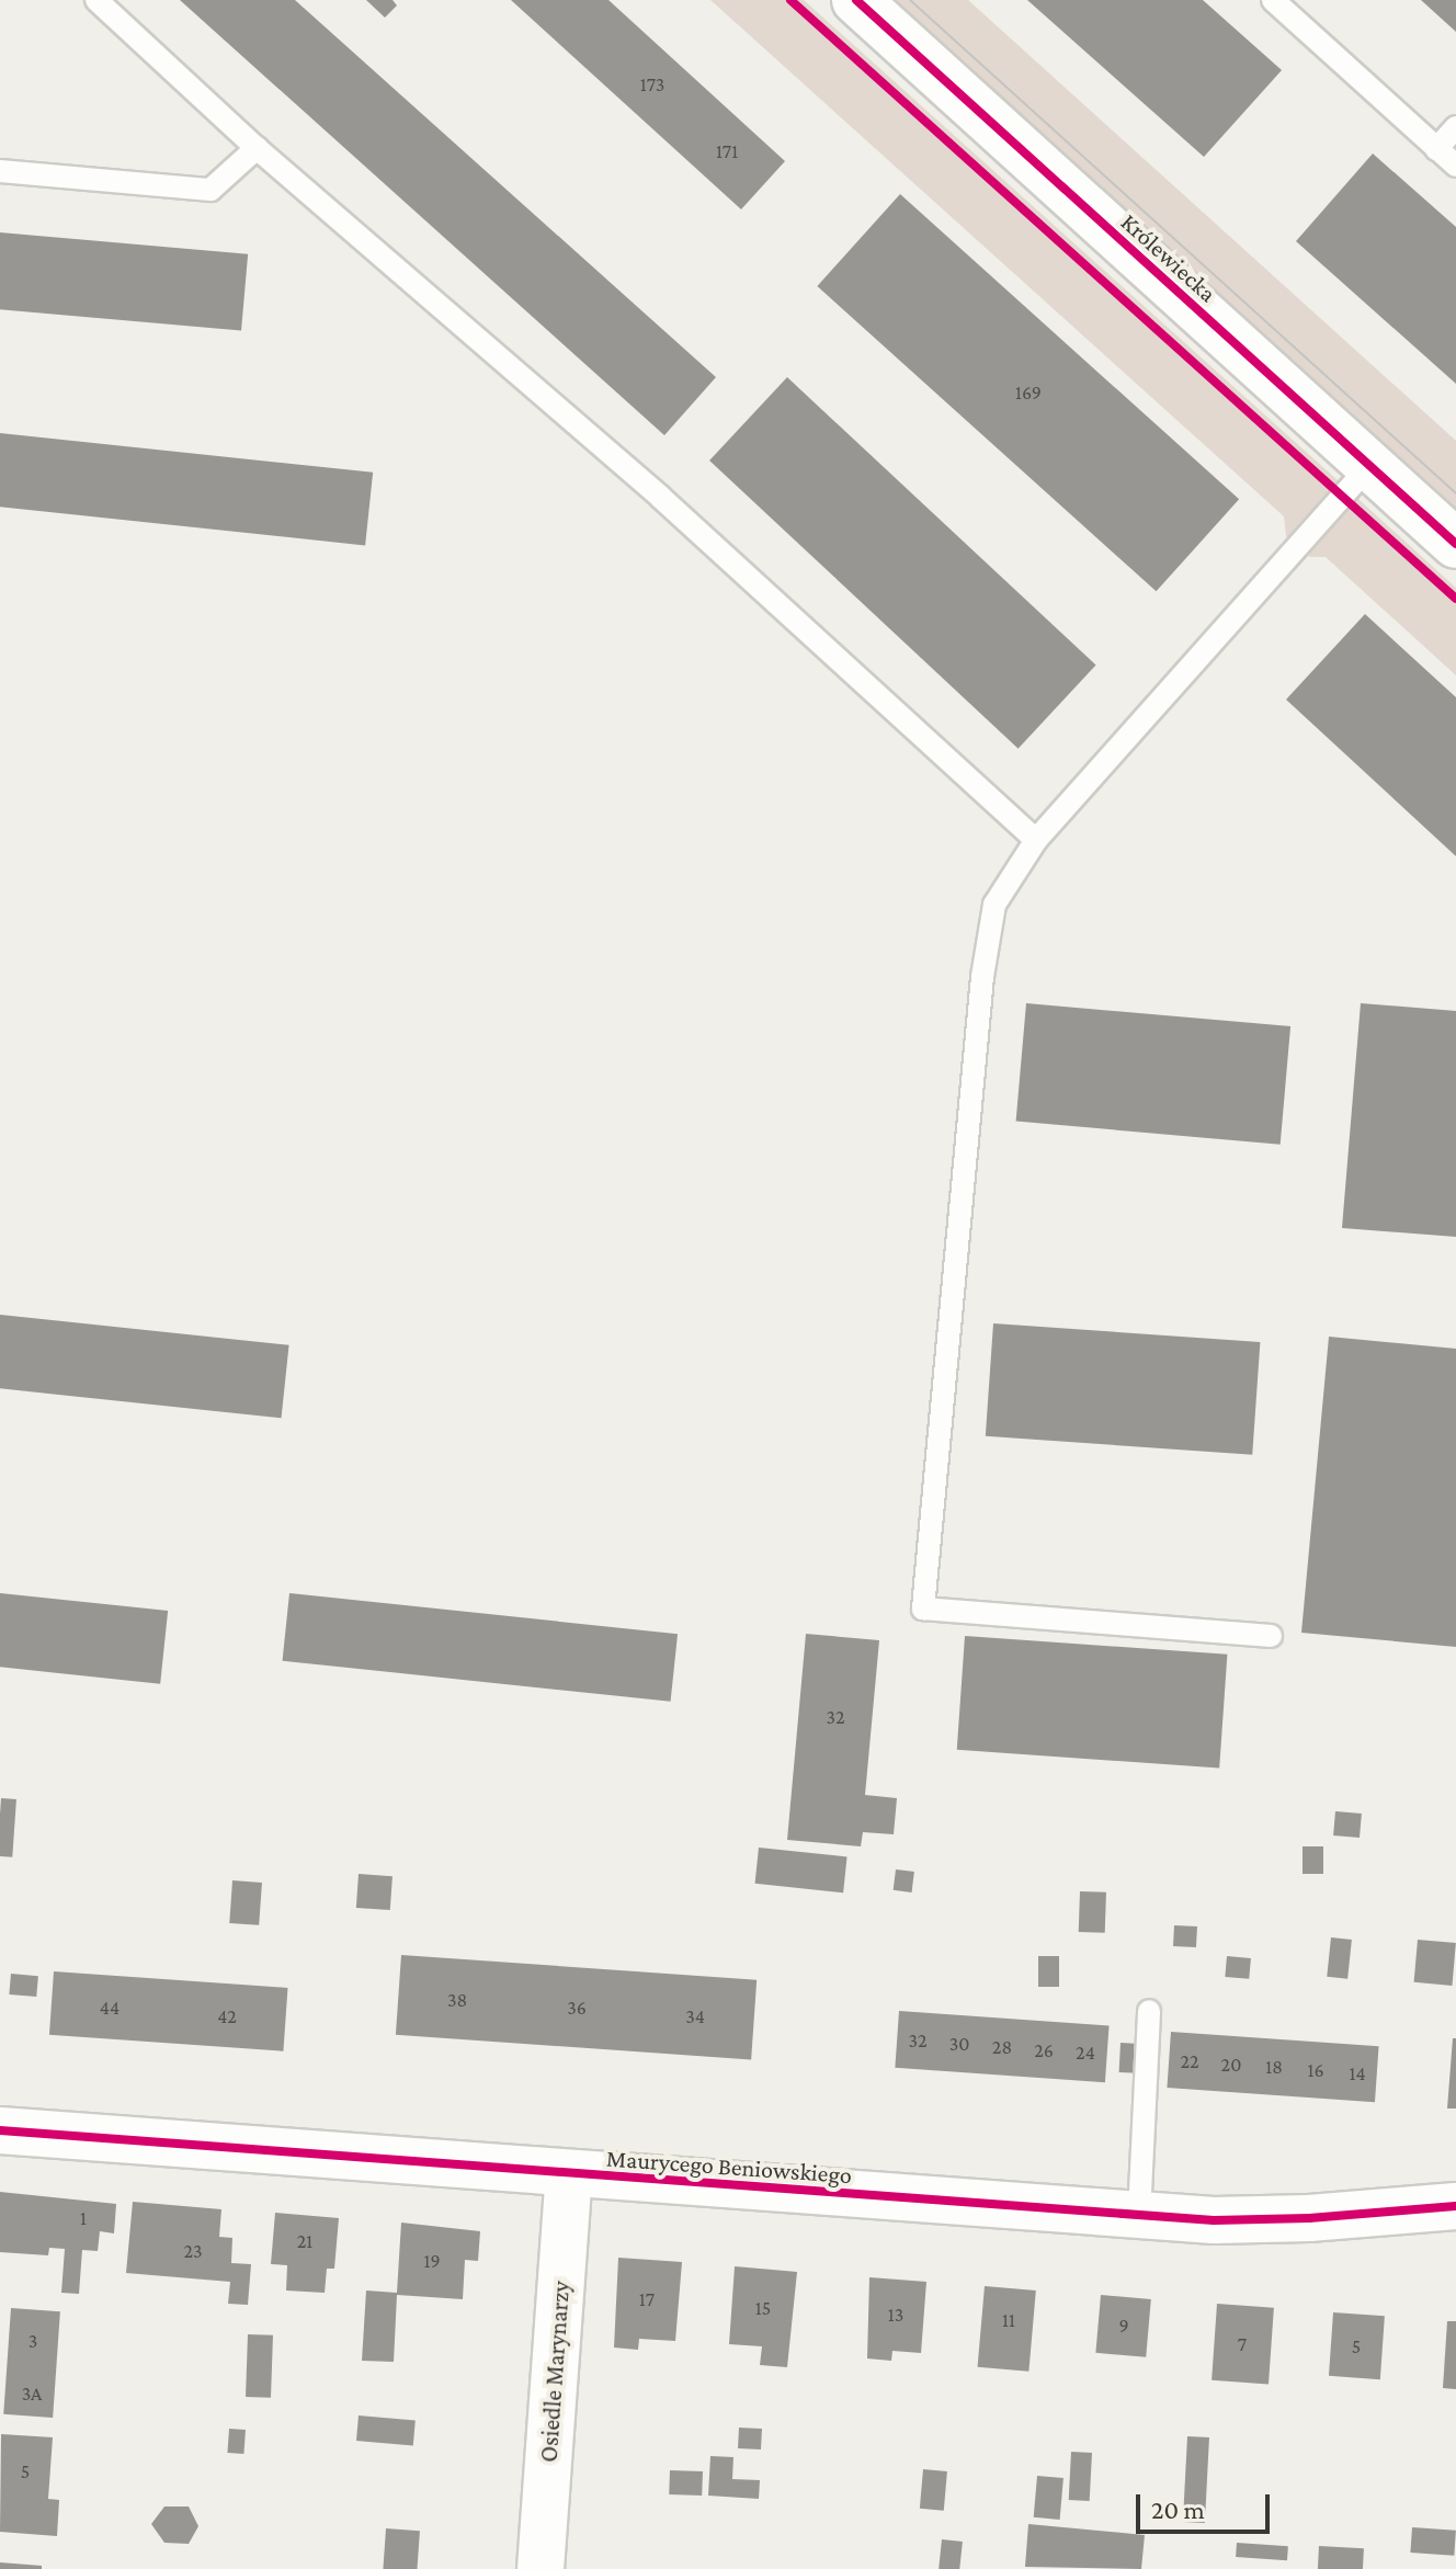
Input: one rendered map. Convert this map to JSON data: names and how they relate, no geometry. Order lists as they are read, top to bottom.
{
  "streets": {
    "main road": ["Królewiecka"],
    "street": ["Maurycego Beniowskiego", "Osiedle Marynarzy"]
  },
  "crossings": [
    ["Maurycego Beniowskiego", "Osiedle Marynarzy"]
  ],
  "house_numbers": [
    "173",
    "171",
    "169",
    "32",
    "38",
    "44",
    "36",
    "42",
    "34",
    "32",
    "30",
    "28",
    "26",
    "24",
    "22",
    "20",
    "18",
    "16",
    "14",
    "1",
    "21",
    "23",
    "19",
    "17",
    "15",
    "13",
    "11",
    "9",
    "3",
    "7",
    "5",
    "3A",
    "5"
  ],
  "scale_bar": "20 m"
}
